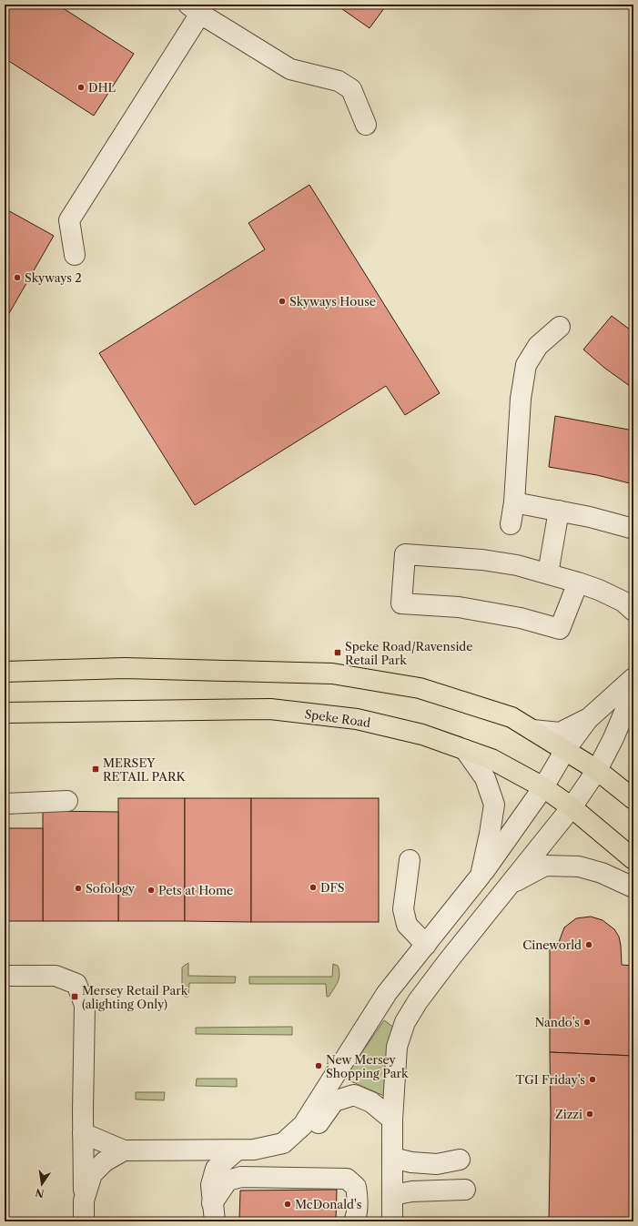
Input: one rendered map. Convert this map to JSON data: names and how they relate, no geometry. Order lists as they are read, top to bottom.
{
  "streets": {
    "highway": ["Speke Road"]
  },
  "places": {
    "other": [
      "DHL",
      "Skyways 2",
      "Skyways House",
      "DFS",
      "Sofology",
      "Pets at Home",
      "Cineworld",
      "Nando's",
      "New Mersey Shopping Park",
      "TGI Friday's",
      "Zizzi",
      "McDonald's"
    ],
    "transit": ["Speke Road/Ravenside Retail Park", "MERSEY RETAIL PARK", "Mersey Retail Park (alighting Only)"]
  },
  "north": "bottom"
}
